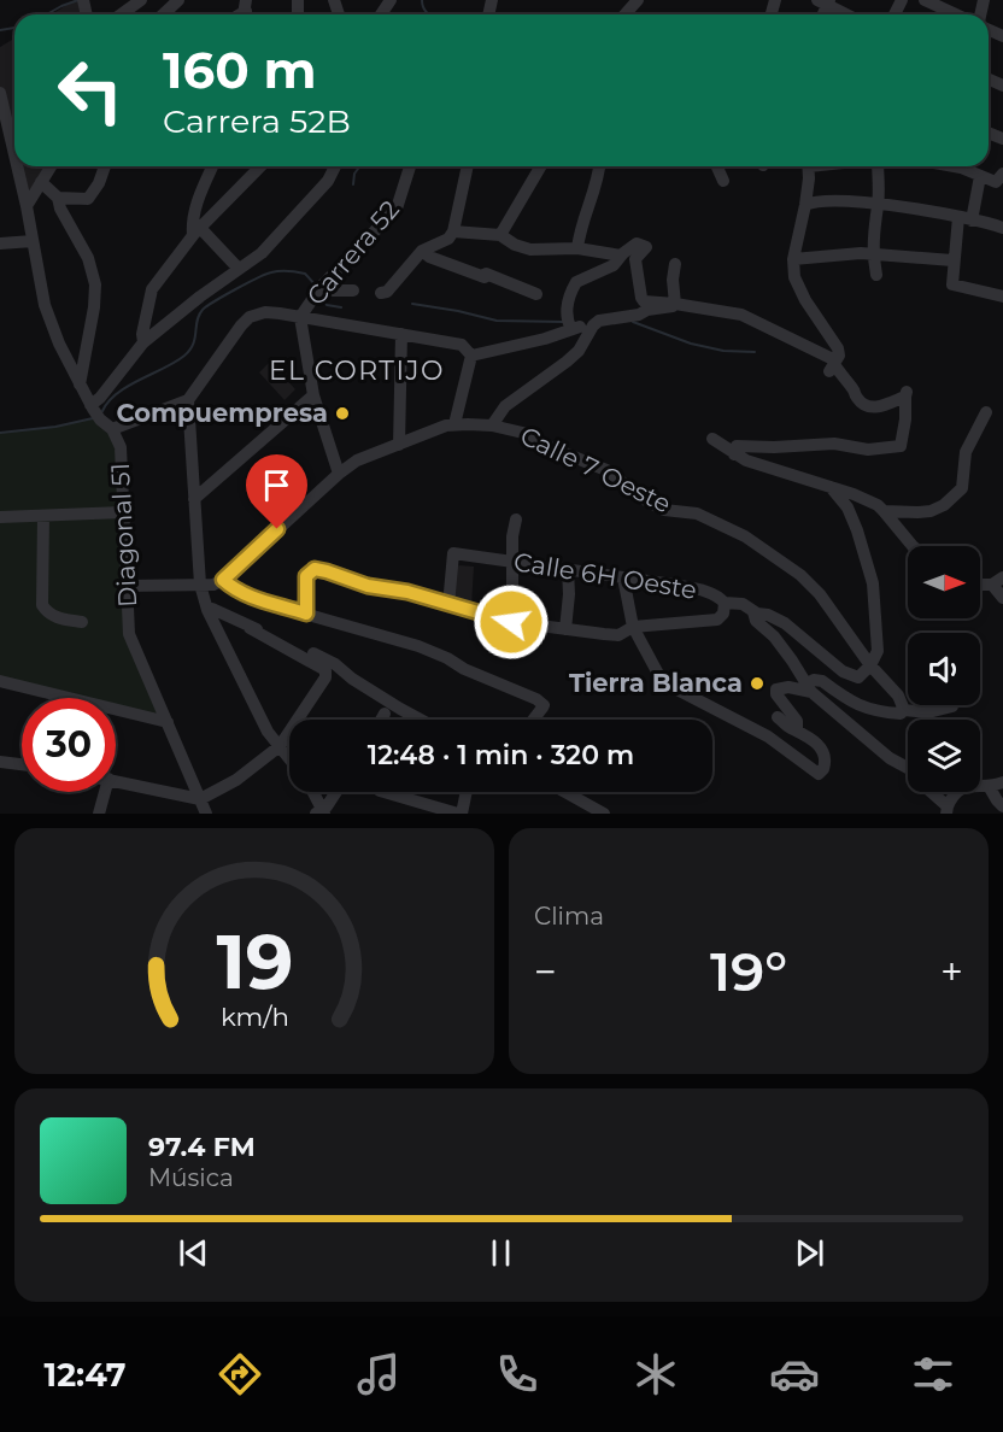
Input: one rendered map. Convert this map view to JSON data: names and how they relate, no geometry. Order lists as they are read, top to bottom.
{
  "streets": {
    "street": [
      "Carrera 52",
      "Calle 7 Oeste",
      "Diagonal 51",
      "Calle 6H Oeste"
    ]
  },
  "crossings": [
    ["Carrera 52", "Calle 7 Oeste"],
    ["Calle 7 Oeste", "Calle 6H Oeste"]
  ],
  "districts": ["EL CORTIJO"],
  "places": ["Compuempresa", "Tierra Blanca"],
  "north": "right",
  "page": {
    "turn": ["160 m", "Carrera 52B"],
    "limit": "30",
    "trip": "12:48 · 1 min · 320 m",
    "tile": "Clima",
    "heat": ["−", "19°", "+"],
    "song": ["97.4 FM", "Música"],
    "tabs": "12:47",
    "gauge": ["19", "km/h"]
  }
}
